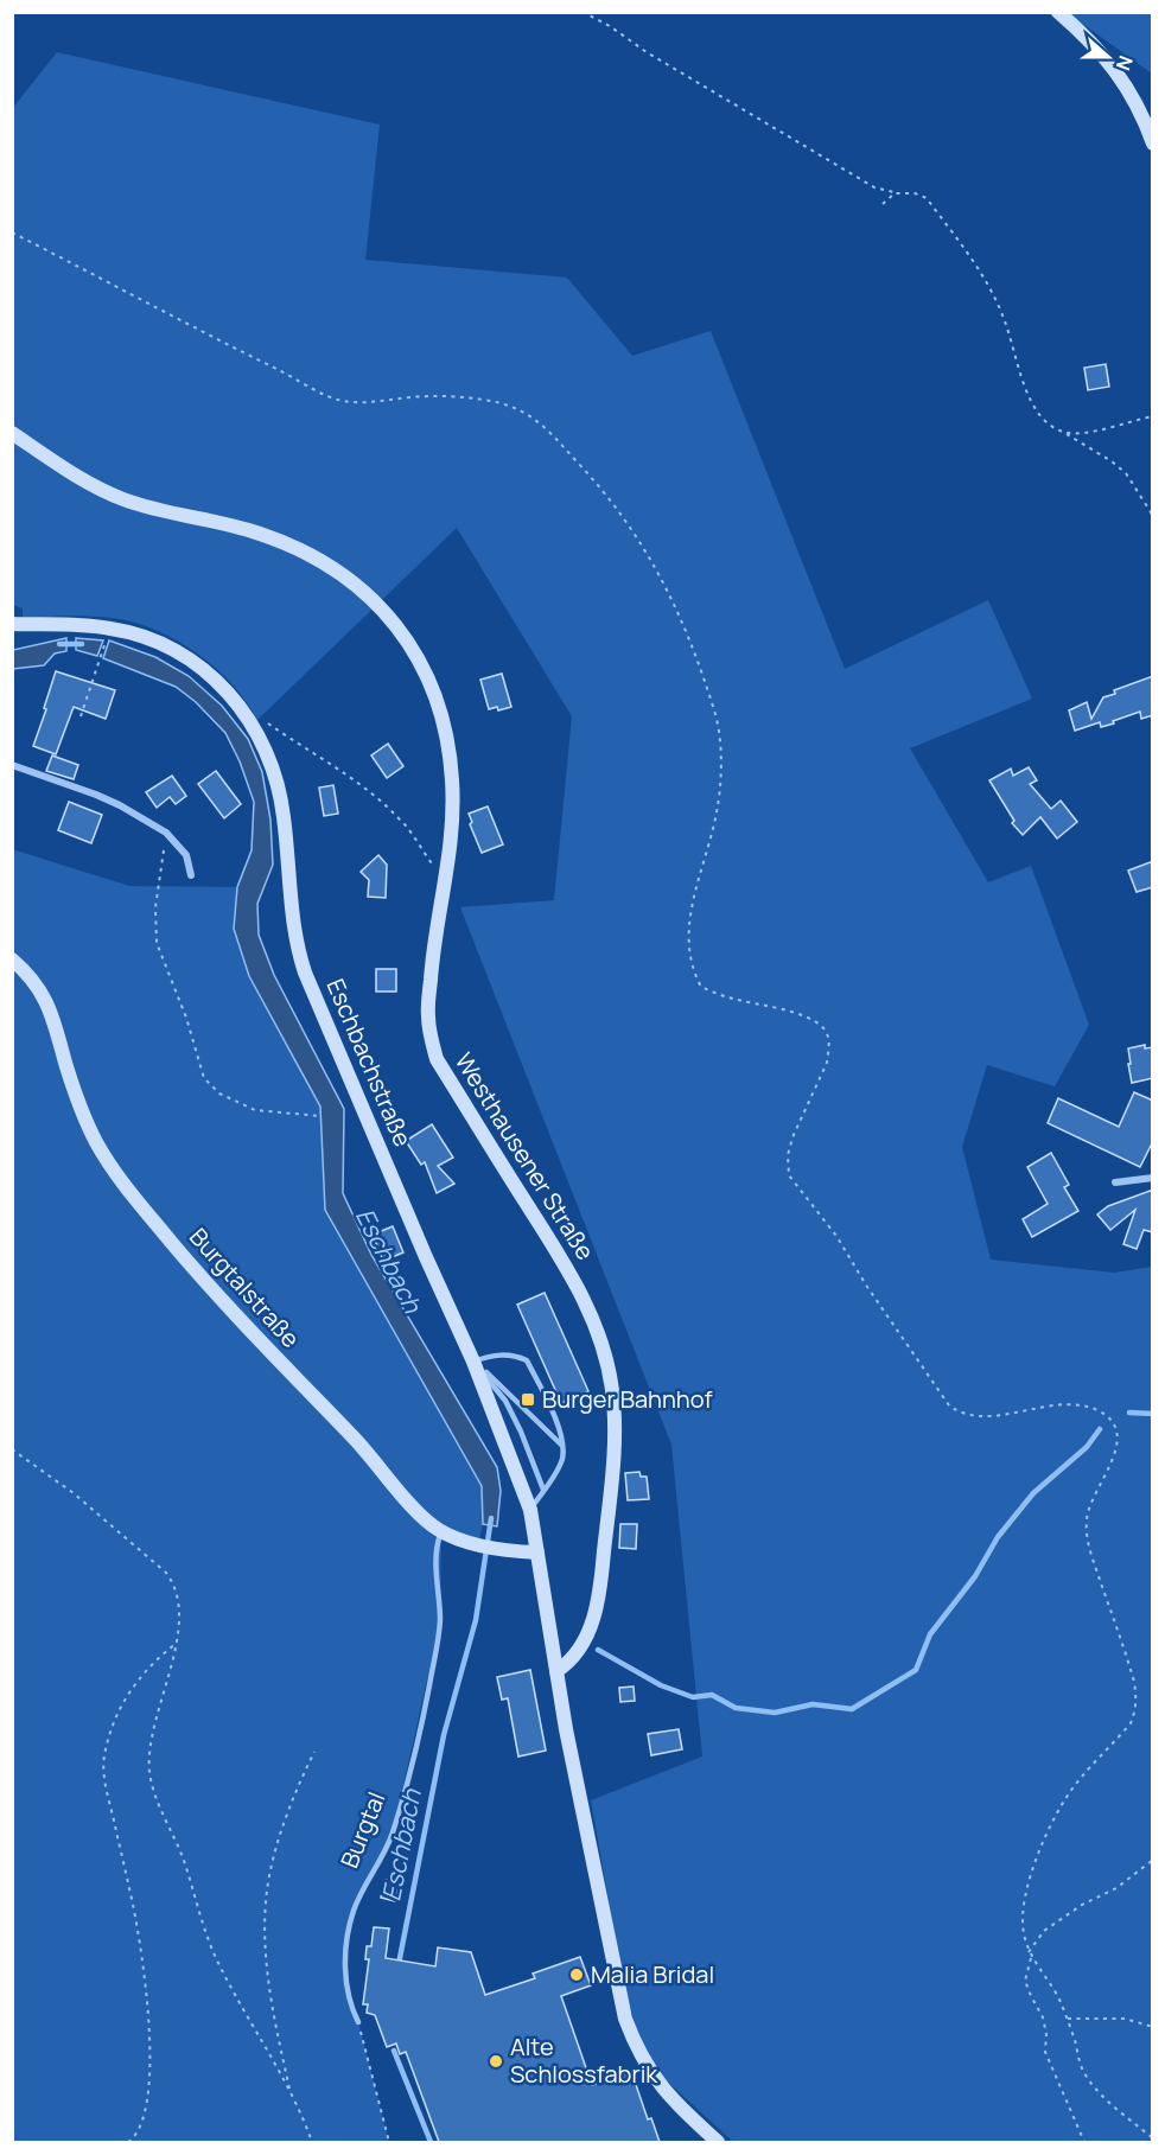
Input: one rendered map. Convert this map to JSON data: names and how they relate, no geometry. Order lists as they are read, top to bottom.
{
  "streets": {
    "main road": ["Eschbachstraße", "Westhausener Straße", "Burgtalstraße"],
    "lane": ["Burgtal"]
  },
  "crossings": [
    ["Eschbachstraße", "Westhausener Straße"],
    ["Eschbachstraße", "Burgtalstraße"],
    ["Burgtalstraße", "Burgtal"]
  ],
  "water": ["Eschbach"],
  "places": {
    "transit": ["Burger Bahnhof"],
    "other": ["Malia Bridal", "Alte Schlossfabrik"]
  },
  "north": "right"
}
